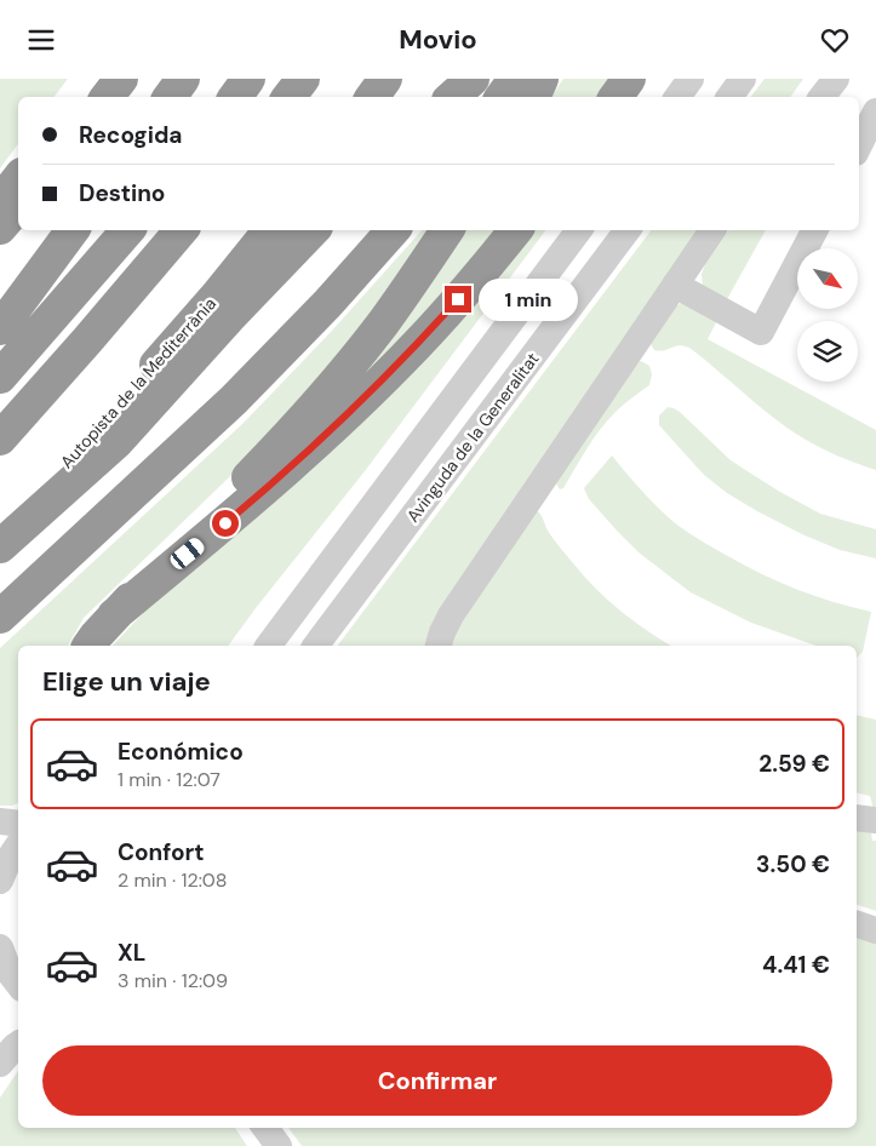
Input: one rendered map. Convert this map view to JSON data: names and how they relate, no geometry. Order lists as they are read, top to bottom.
{
  "streets": {
    "highway": ["Autopista de la Mediterrània"],
    "street": ["Avinguda de la Generalitat"]
  },
  "north": "bottom right",
  "page": {
    "header": "Movio",
    "banner": ["Recogida", "Destino"],
    "bubble": "1 min",
    "heading": "Elige un viaje",
    "list": [
      {
        "name": "Económico",
        "note": "1 min · 12:07",
        "value": "2.59 €"
      },
      {
        "name": "Confort",
        "note": "2 min · 12:08",
        "value": "3.50 €"
      },
      {
        "name": "XL",
        "note": "3 min · 12:09",
        "value": "4.41 €"
      }
    ],
    "buttons": "Confirmar"
  }
}
